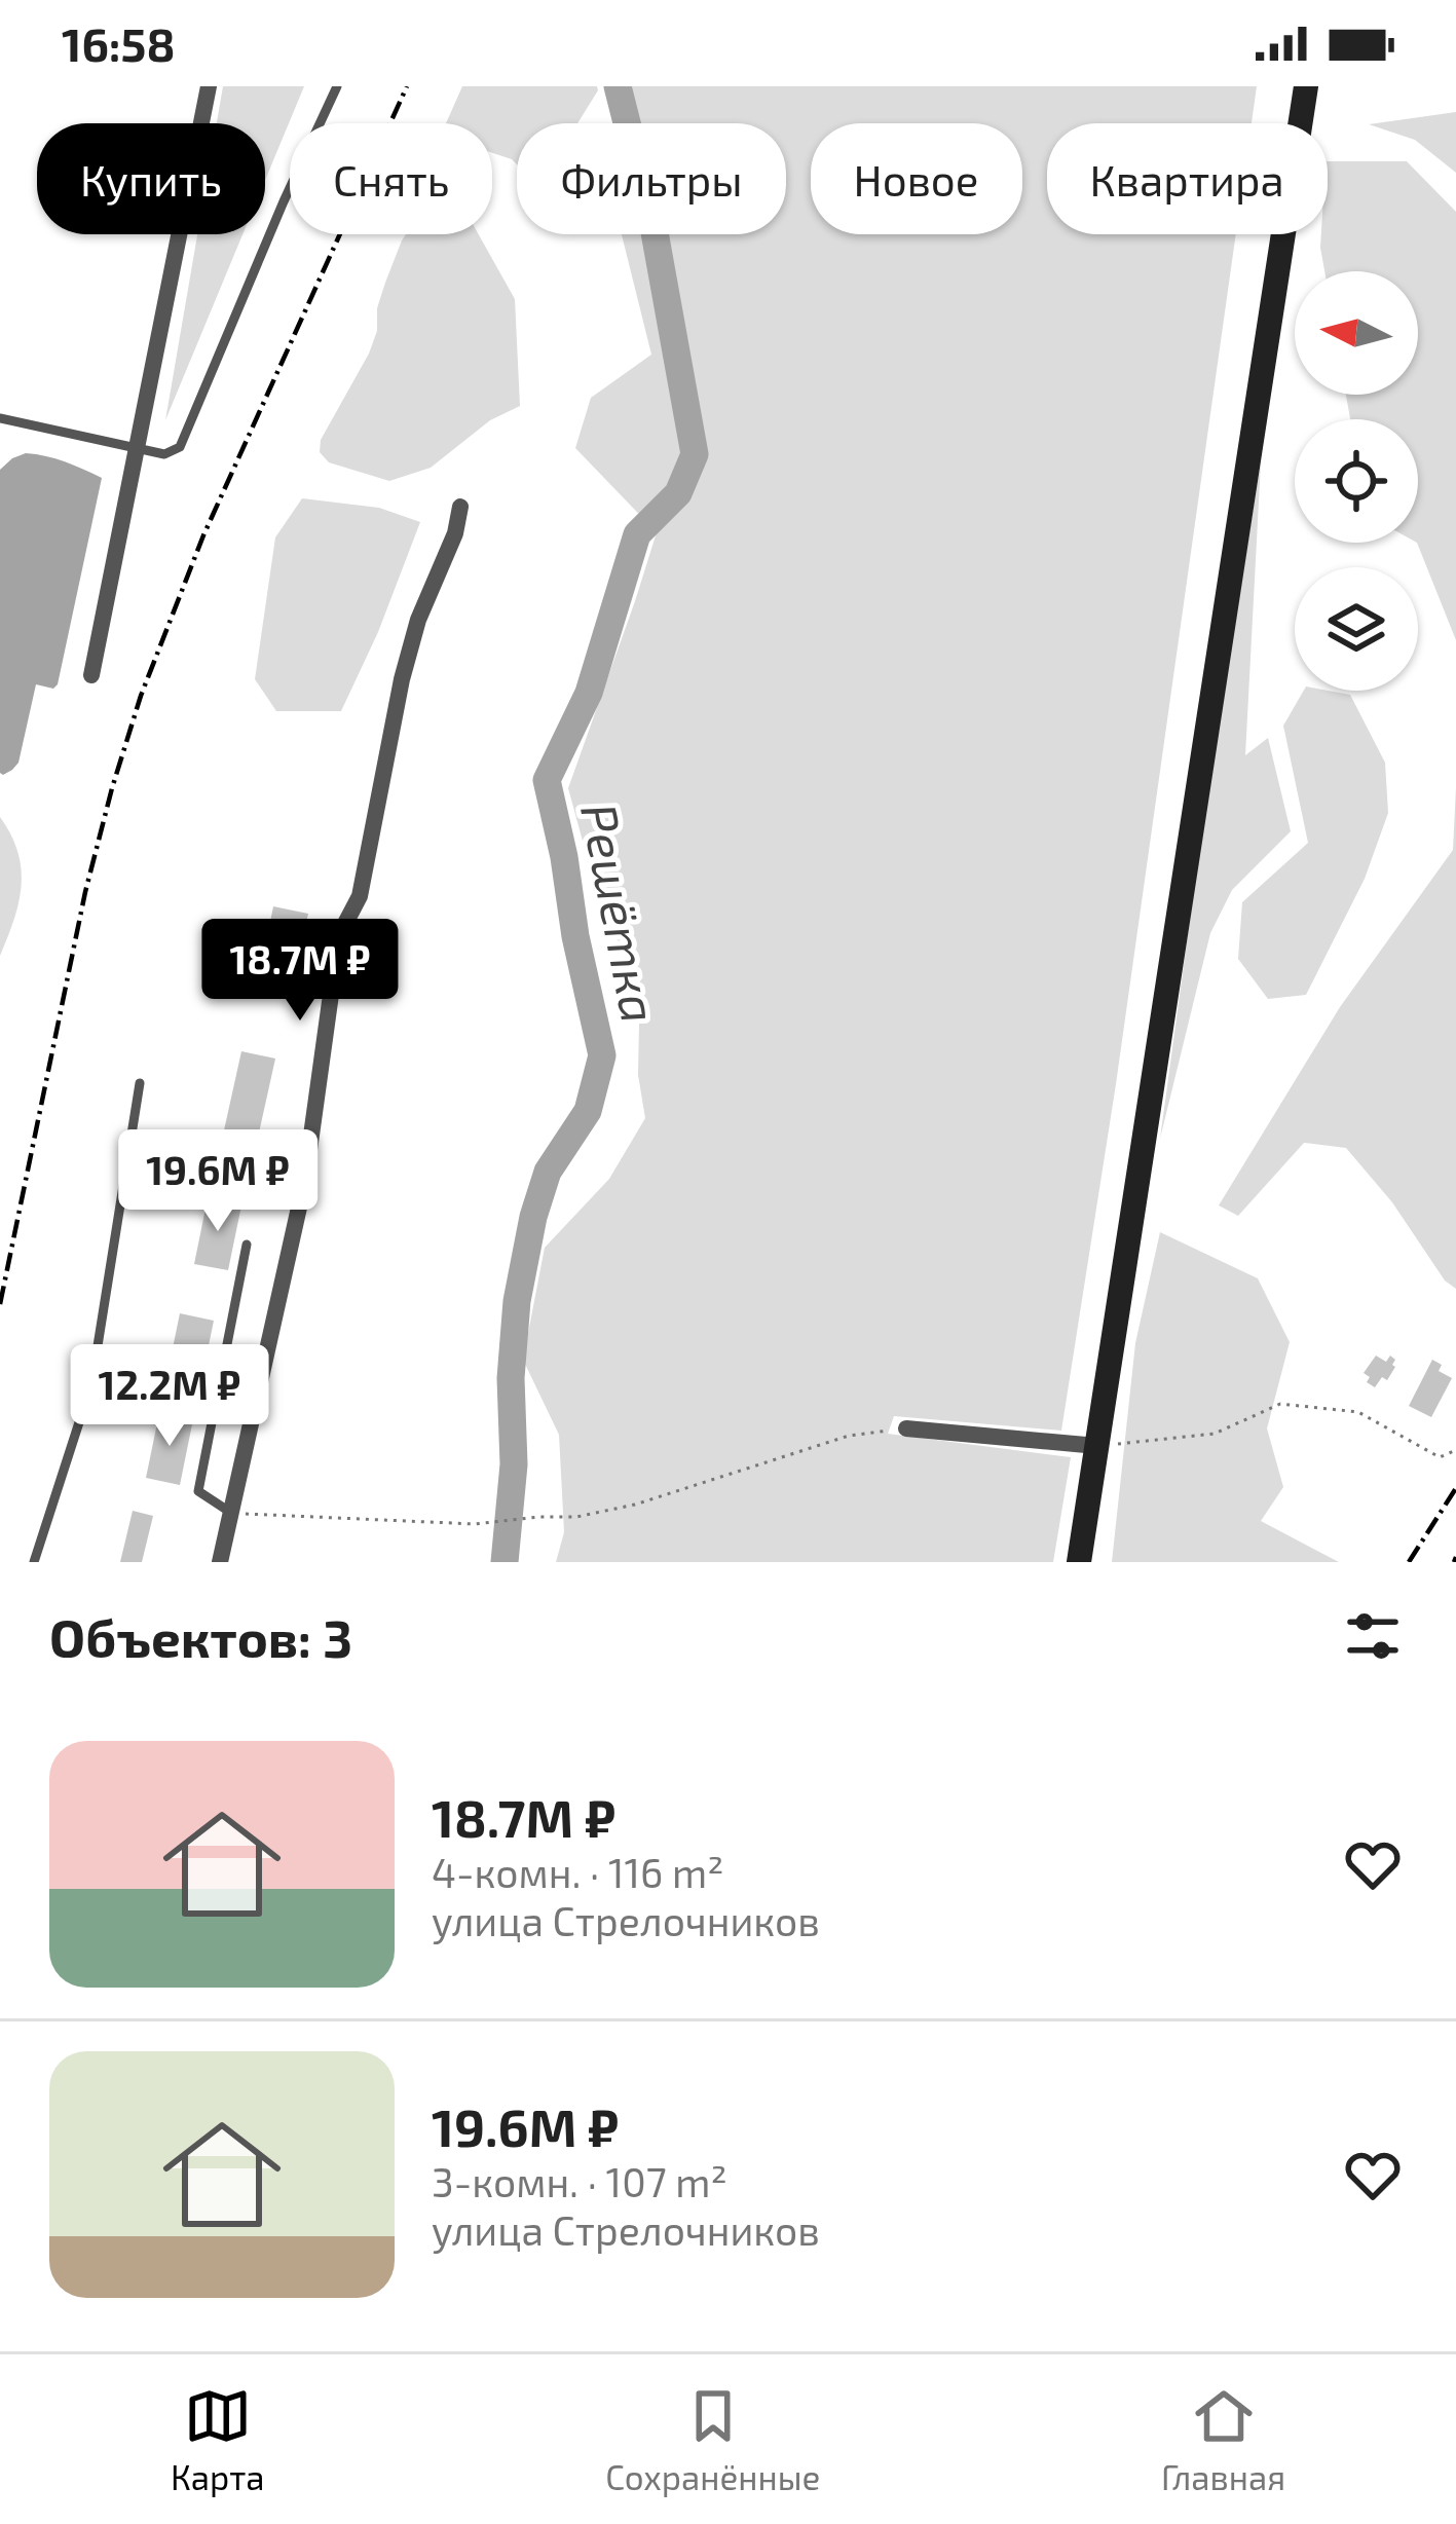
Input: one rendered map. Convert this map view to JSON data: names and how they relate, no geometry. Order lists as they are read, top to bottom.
{
  "water": ["Решётка"],
  "north": "left",
  "page": {
    "status": "16:58",
    "chip": [
      "Купить",
      "Снять",
      "Фильтры",
      "Новое",
      "Квартира"
    ],
    "price": ["18.7M ₽", "19.6M ₽", "12.2M ₽"],
    "heading": "Объектов: 3",
    "list": [
      {
        "name": "18.7M ₽",
        "note": "4-комн. · 116 m² · улица Стрелочников"
      },
      {
        "name": "19.6M ₽",
        "note": "3-комн. · 107 m² · улица Стрелочников"
      }
    ],
    "tabs": ["Карта", "Сохранённые", "Главная"]
  }
}
